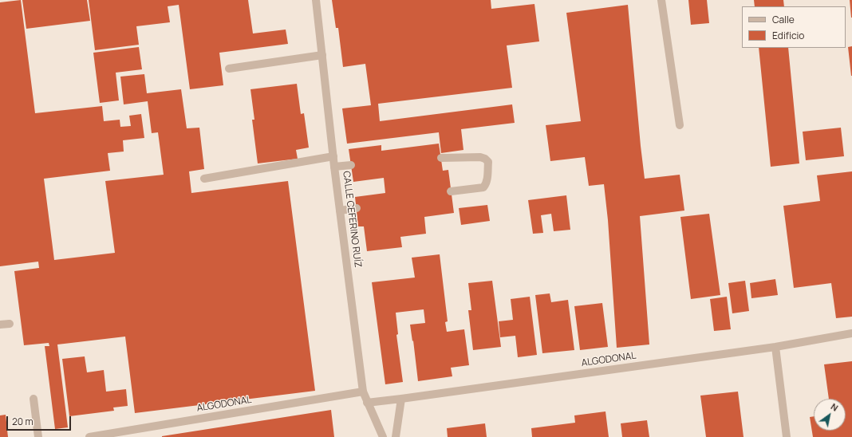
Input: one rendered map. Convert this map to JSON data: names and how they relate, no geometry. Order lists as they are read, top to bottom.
{
  "streets": {
    "street": ["CALLE CEFERINO RUÍZ", "ALGODONAL"]
  },
  "crossings": [
    ["CALLE CEFERINO RUÍZ", "ALGODONAL"]
  ],
  "legend": ["Calle", "Edificio"],
  "scale_bar": "20 m",
  "north": "top right"
}
